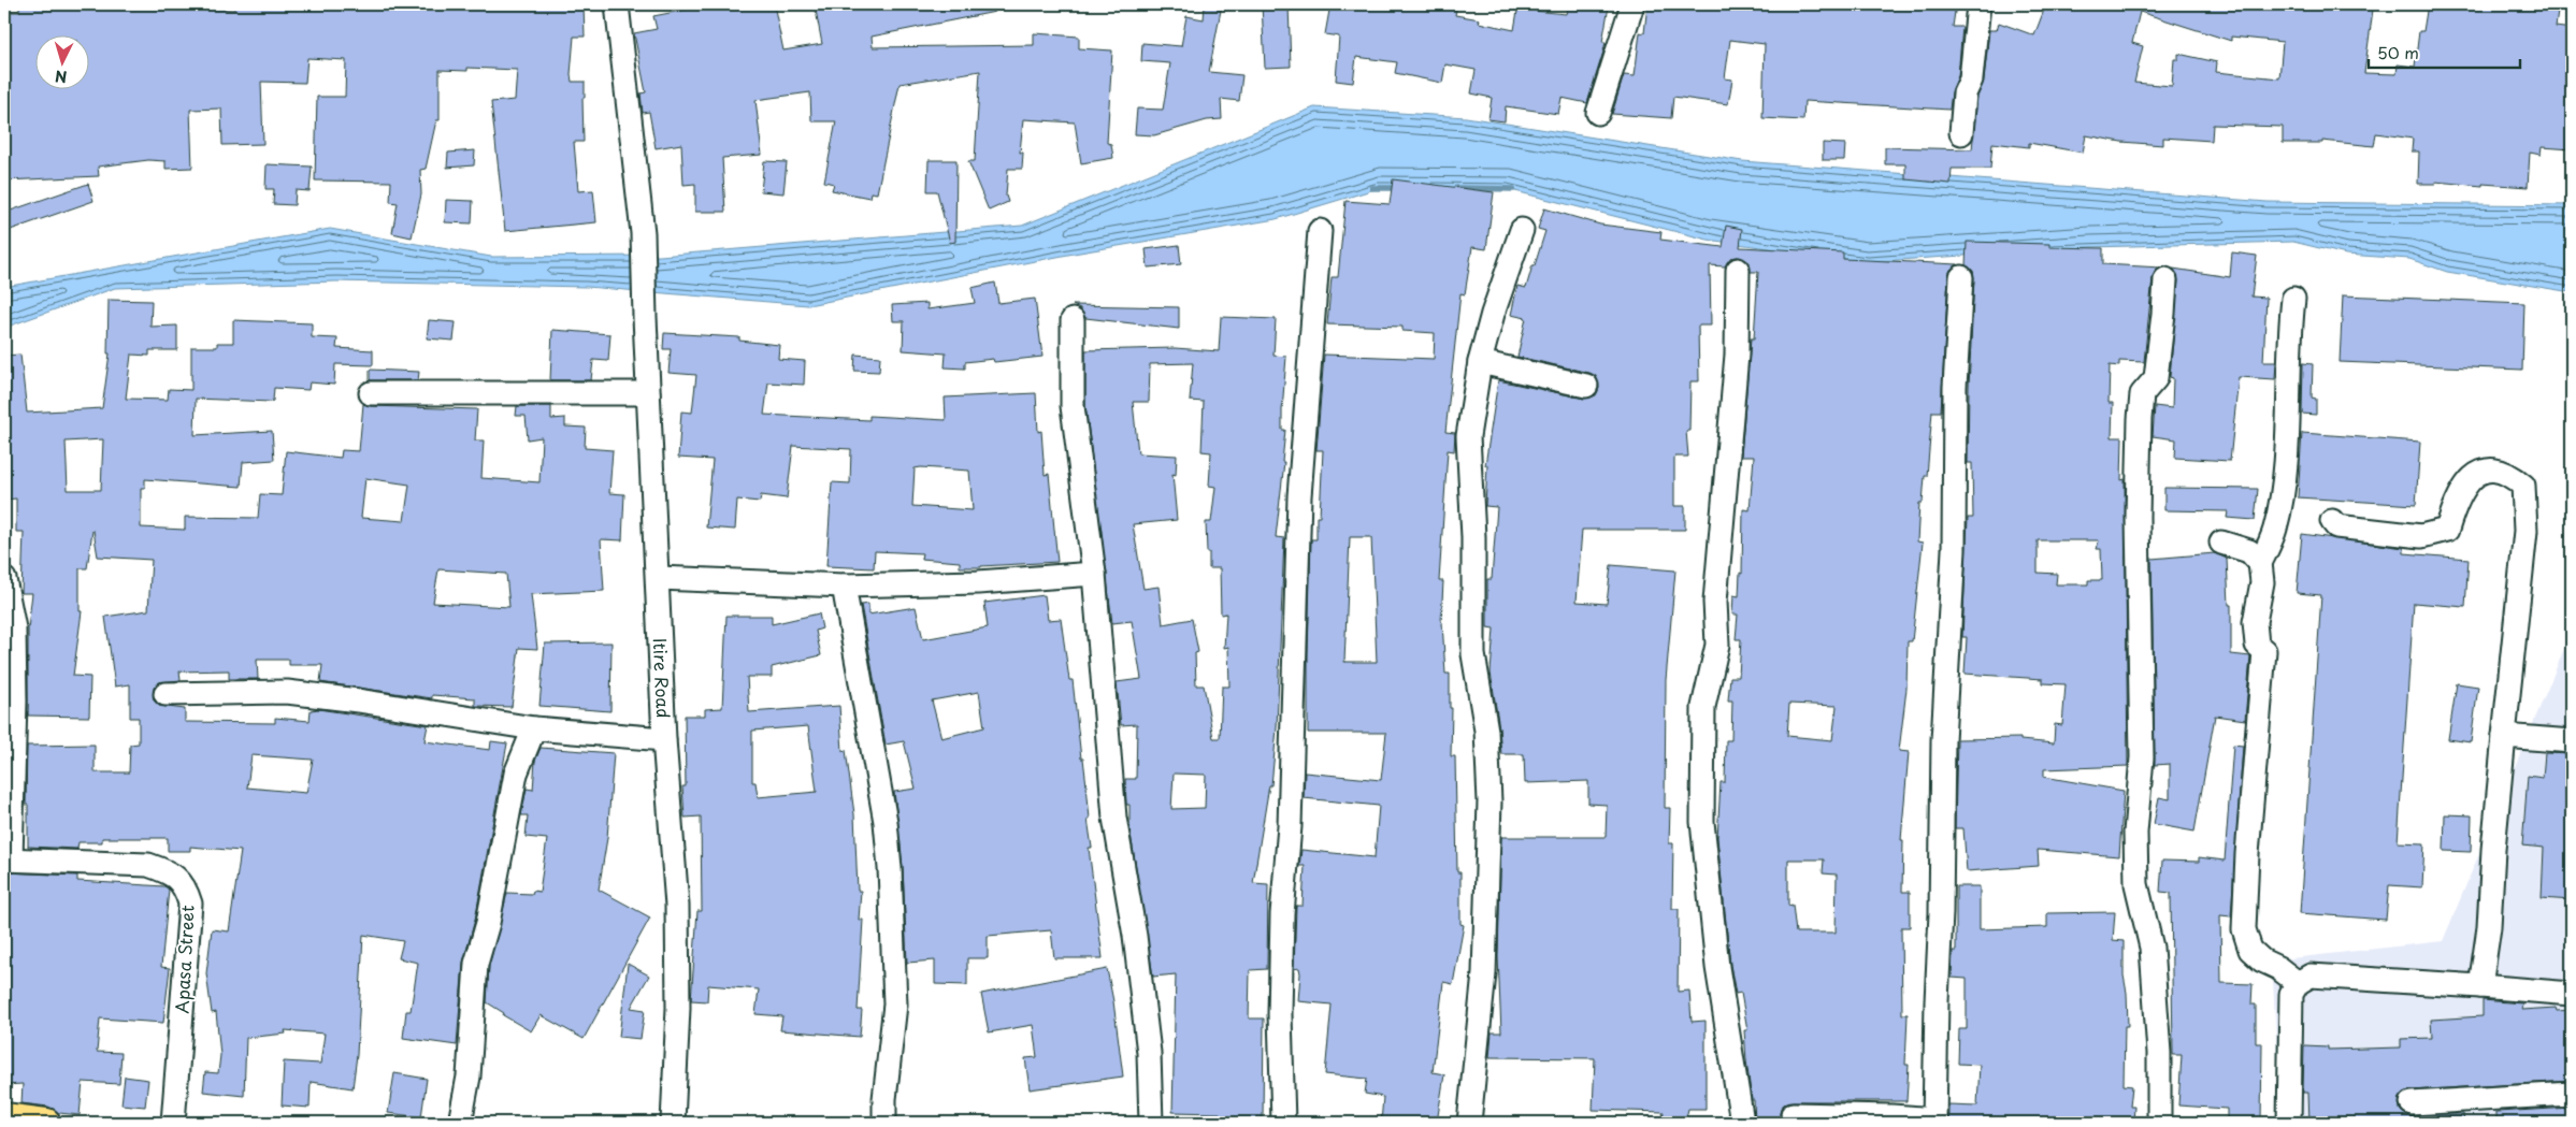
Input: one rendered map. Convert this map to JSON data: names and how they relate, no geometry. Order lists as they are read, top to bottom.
{
  "streets": {
    "street": ["Itire Road", "Apasa Street"]
  },
  "scale_bar": "50 m",
  "north": "bottom"
}
